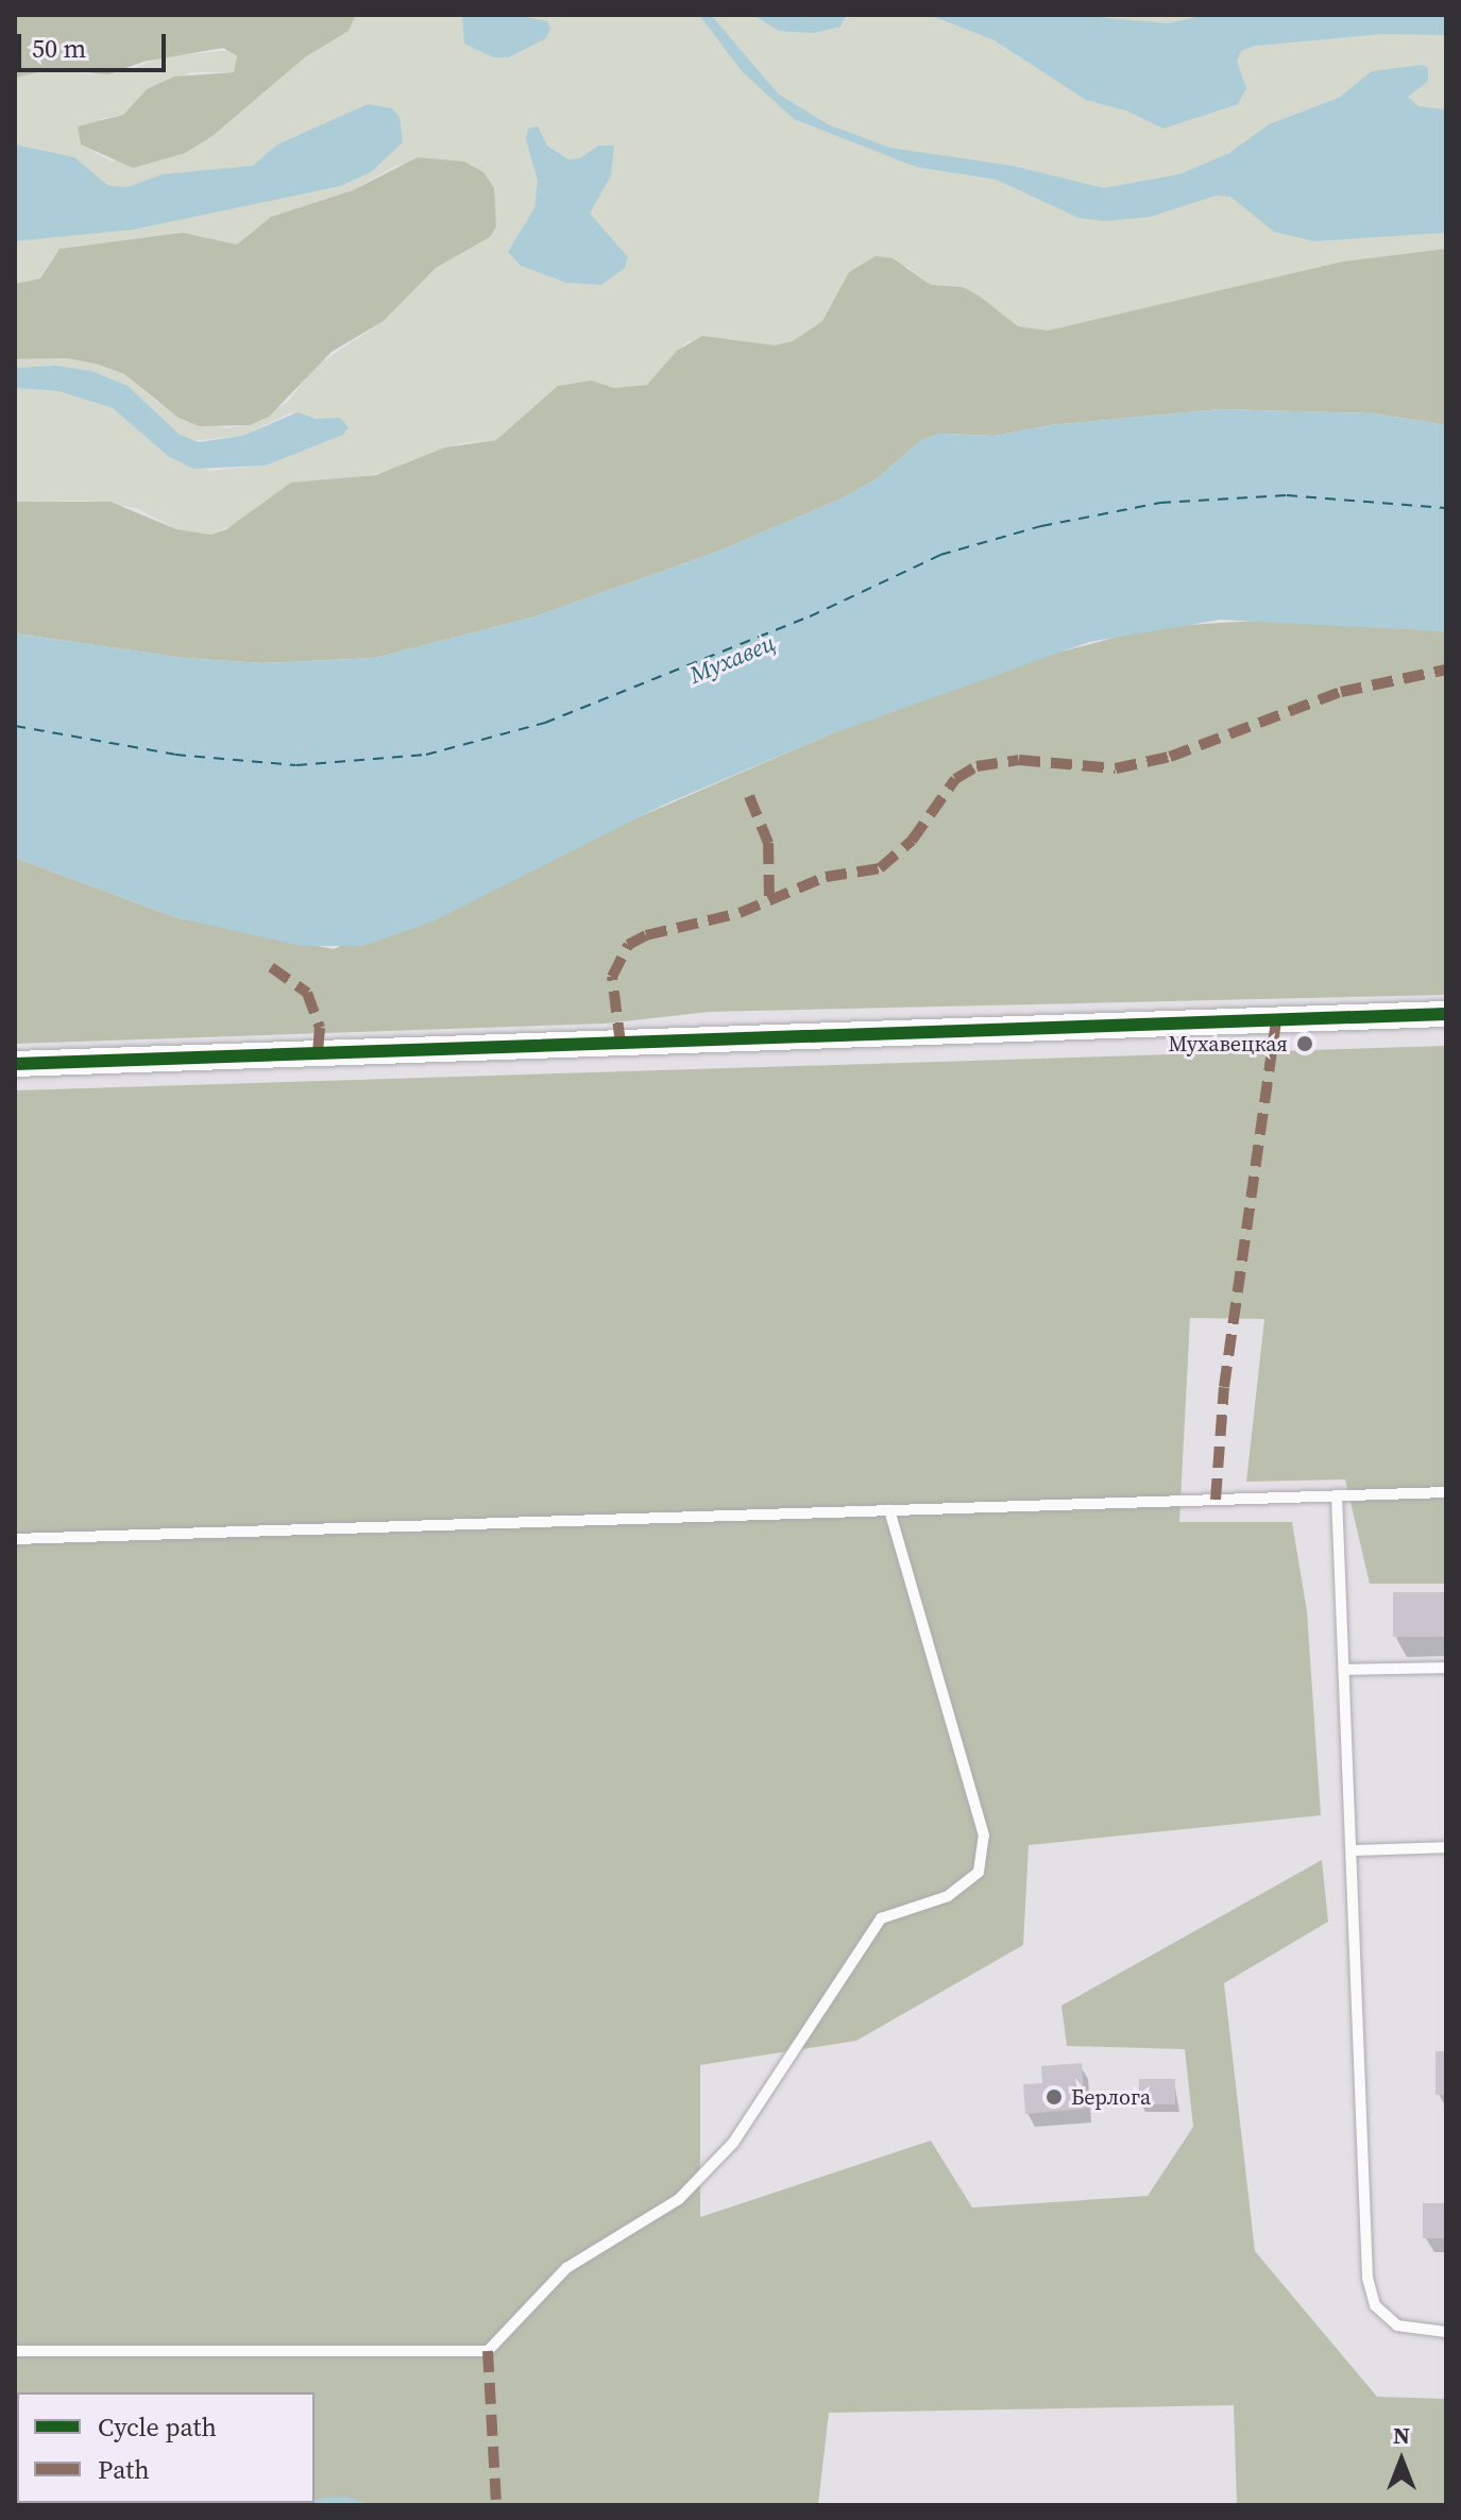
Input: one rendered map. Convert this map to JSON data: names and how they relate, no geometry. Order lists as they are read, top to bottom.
{
  "water": ["Мухавец"],
  "places": ["Мухавецкая", "Берлога"],
  "legend": ["Cycle path", "Path"],
  "scale_bar": "50 m",
  "north": "top"
}
